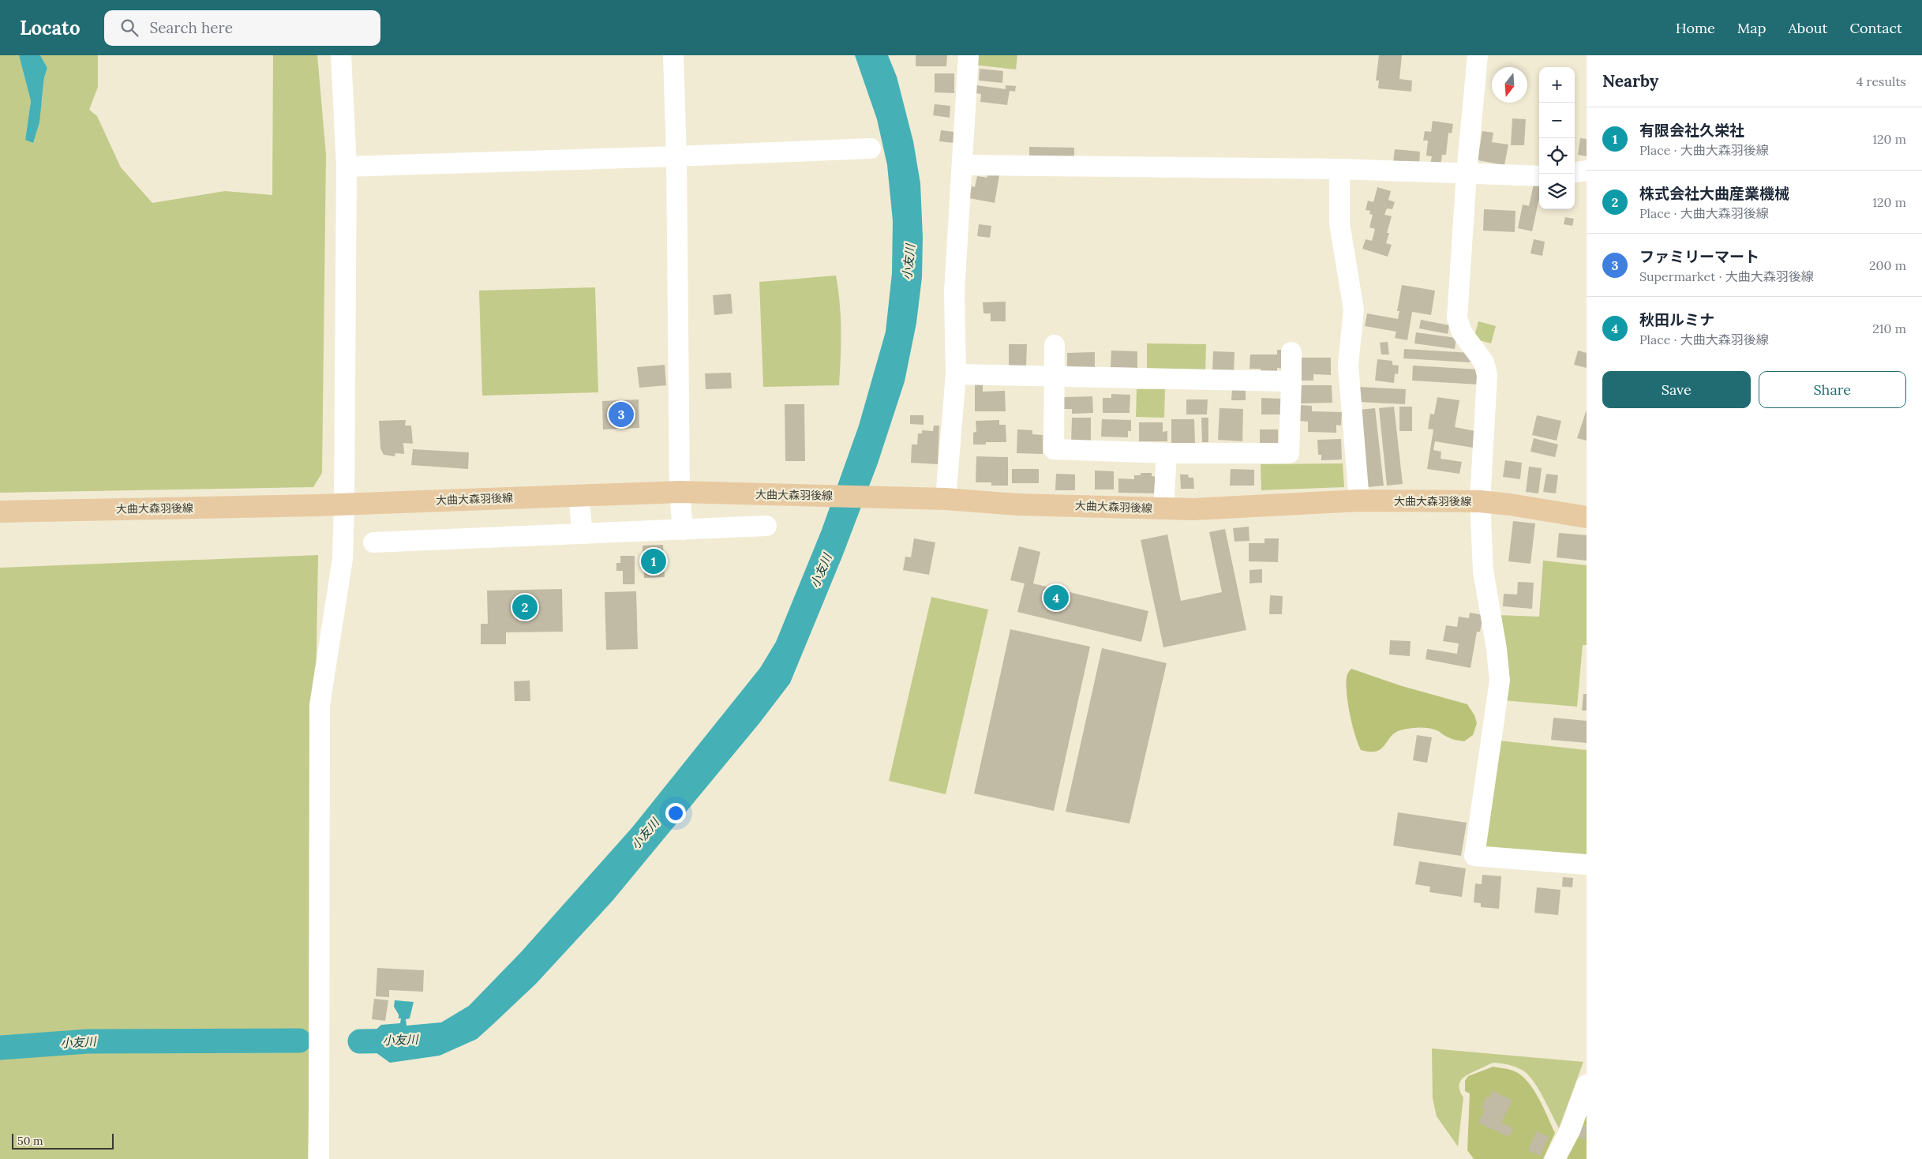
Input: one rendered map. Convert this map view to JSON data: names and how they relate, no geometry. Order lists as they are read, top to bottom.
{
  "streets": {
    "main road": ["大曲大森羽後線"]
  },
  "water": ["小友川"],
  "scale_bar": "50 m",
  "north": "bottom",
  "page": {
    "header": "Locato",
    "search": "Search here",
    "nav": [
      "Home",
      "Map",
      "About",
      "Contact"
    ],
    "heading": ["Nearby", "4 results"],
    "map_buttons": ["+", "−"],
    "list": [
      {
        "mark": "1",
        "name": "有限会社久栄社",
        "note": "Place · 大曲大森羽後線",
        "value": "120 m"
      },
      {
        "mark": "2",
        "name": "株式会社大曲産業機械",
        "note": "Place · 大曲大森羽後線",
        "value": "120 m"
      },
      {
        "mark": "3",
        "name": "ファミリーマート",
        "note": "Supermarket · 大曲大森羽後線",
        "value": "200 m"
      },
      {
        "mark": "4",
        "name": "秋田ルミナ",
        "note": "Place · 大曲大森羽後線",
        "value": "210 m"
      }
    ],
    "buttons": ["Save", "Share"],
    "pins": [
      "3",
      "1",
      "4",
      "2"
    ],
    "scale": "50 m"
  }
}
